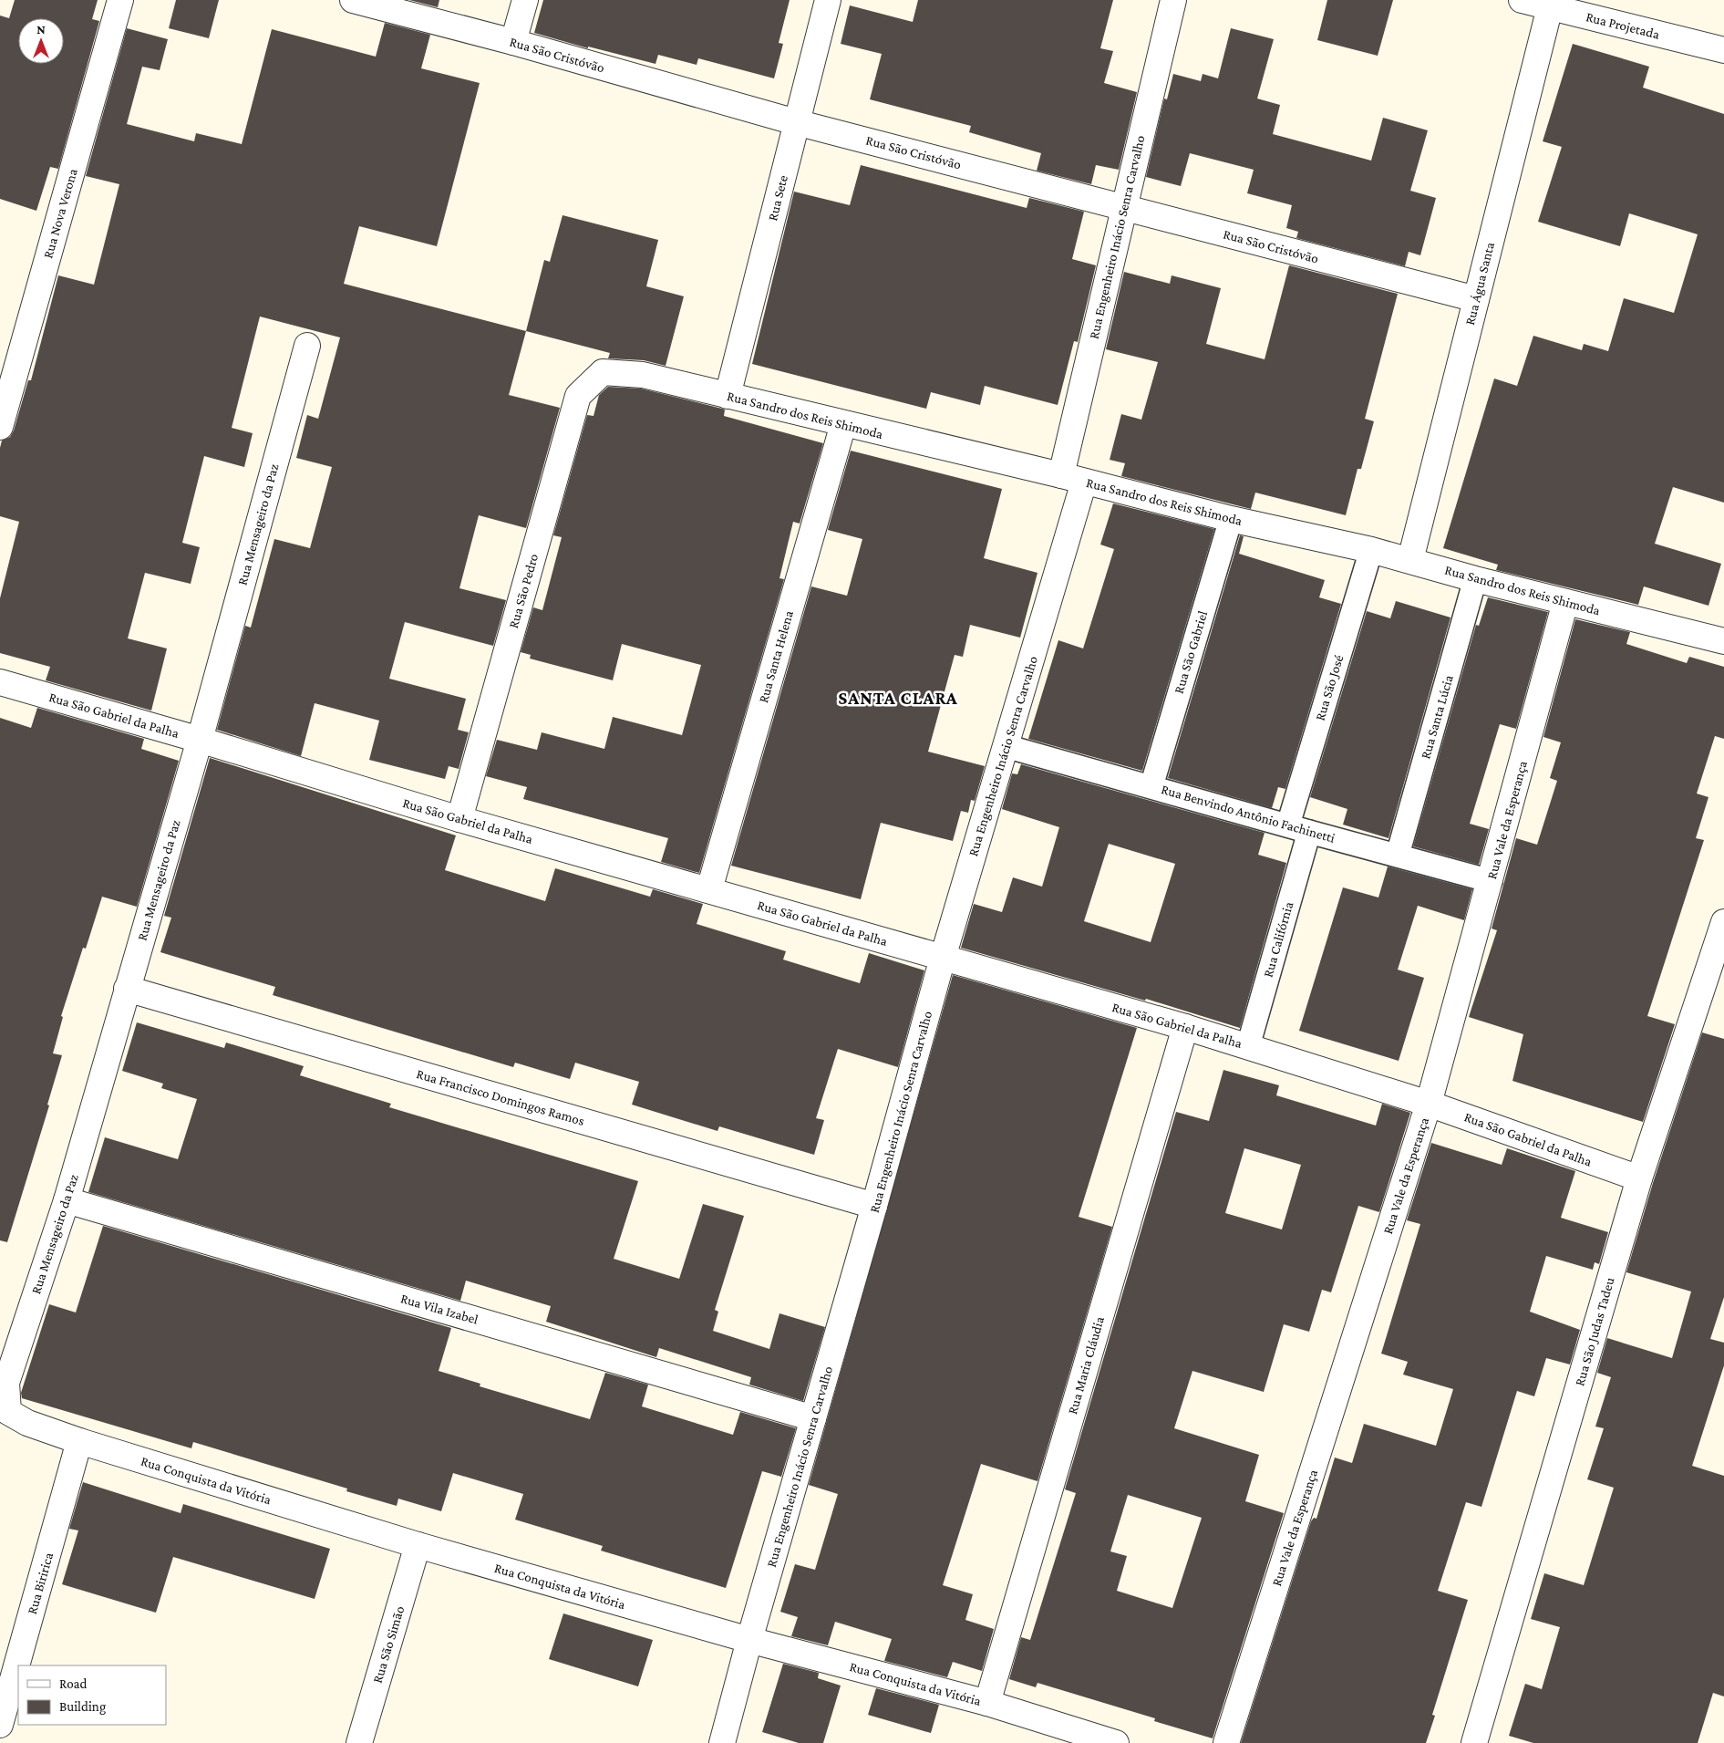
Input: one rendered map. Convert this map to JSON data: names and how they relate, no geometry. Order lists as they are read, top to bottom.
{
  "streets": {
    "street": [
      "Rua Projetada",
      "Rua São Cristóvão",
      "Rua Sete",
      "Rua Nova Verona",
      "Rua Engenheiro Inácio Senra Carvalho",
      "Rua Água Santa",
      "Rua Sandro dos Reis Shimoda",
      "Rua Mensageiro da Paz",
      "Rua São Pedro",
      "Rua Santa Helena",
      "Rua São Gabriel da Palha",
      "Rua Vale da Esperança",
      "Rua Francisco Domingos Ramos",
      "Rua Vila Izabel",
      "Rua São Judas Tadeu",
      "Rua Maria Cláudia",
      "Rua Conquista da Vitória",
      "Rua Biririca",
      "Rua São Simão"
    ],
    "lane": [
      "Rua São Gabriel",
      "Rua São José",
      "Rua Santa Lúcia",
      "Rua Benvindo Antônio Fachinetti",
      "Rua Califórnia"
    ]
  },
  "crossings": [
    ["Rua Projetada", "Rua Água Santa"],
    ["Rua São Cristóvão", "Rua Sete"],
    ["Rua São Cristóvão", "Rua Engenheiro Inácio Senra Carvalho"],
    ["Rua São Cristóvão", "Rua Água Santa"],
    ["Rua Sete", "Rua Sandro dos Reis Shimoda"],
    ["Rua Engenheiro Inácio Senra Carvalho", "Rua Sandro dos Reis Shimoda"],
    ["Rua Engenheiro Inácio Senra Carvalho", "Rua São Gabriel da Palha"],
    ["Rua Engenheiro Inácio Senra Carvalho", "Rua Benvindo Antônio Fachinetti"],
    ["Rua Engenheiro Inácio Senra Carvalho", "Rua Francisco Domingos Ramos"],
    ["Rua Engenheiro Inácio Senra Carvalho", "Rua Vila Izabel"],
    ["Rua Engenheiro Inácio Senra Carvalho", "Rua Conquista da Vitória"],
    ["Rua Água Santa", "Rua Sandro dos Reis Shimoda"],
    ["Rua Sandro dos Reis Shimoda", "Rua São Pedro"],
    ["Rua Sandro dos Reis Shimoda", "Rua São Gabriel"],
    ["Rua Sandro dos Reis Shimoda", "Rua Santa Helena"],
    ["Rua Sandro dos Reis Shimoda", "Rua São José"],
    ["Rua Sandro dos Reis Shimoda", "Rua Santa Lúcia"],
    ["Rua Sandro dos Reis Shimoda", "Rua Vale da Esperança"],
    ["Rua Mensageiro da Paz", "Rua São Gabriel da Palha"],
    ["Rua Mensageiro da Paz", "Rua Francisco Domingos Ramos"],
    ["Rua Mensageiro da Paz", "Rua Vila Izabel"],
    ["Rua Mensageiro da Paz", "Rua Conquista da Vitória"],
    ["Rua São Pedro", "Rua São Gabriel da Palha"],
    ["Rua São Gabriel", "Rua Benvindo Antônio Fachinetti"],
    ["Rua Santa Helena", "Rua São Gabriel da Palha"],
    ["Rua São José", "Rua Benvindo Antônio Fachinetti"],
    ["Rua São Gabriel da Palha", "Rua Vale da Esperança"],
    ["Rua São Gabriel da Palha", "Rua Califórnia"],
    ["Rua São Gabriel da Palha", "Rua São Judas Tadeu"],
    ["Rua São Gabriel da Palha", "Rua Maria Cláudia"],
    ["Rua Santa Lúcia", "Rua Benvindo Antônio Fachinetti"],
    ["Rua Benvindo Antônio Fachinetti", "Rua Vale da Esperança"],
    ["Rua Benvindo Antônio Fachinetti", "Rua Califórnia"],
    ["Rua Maria Cláudia", "Rua Conquista da Vitória"],
    ["Rua Conquista da Vitória", "Rua Biririca"],
    ["Rua Conquista da Vitória", "Rua São Simão"]
  ],
  "districts": ["SANTA CLARA"],
  "legend": ["Road", "Building"],
  "north": "top"
}
